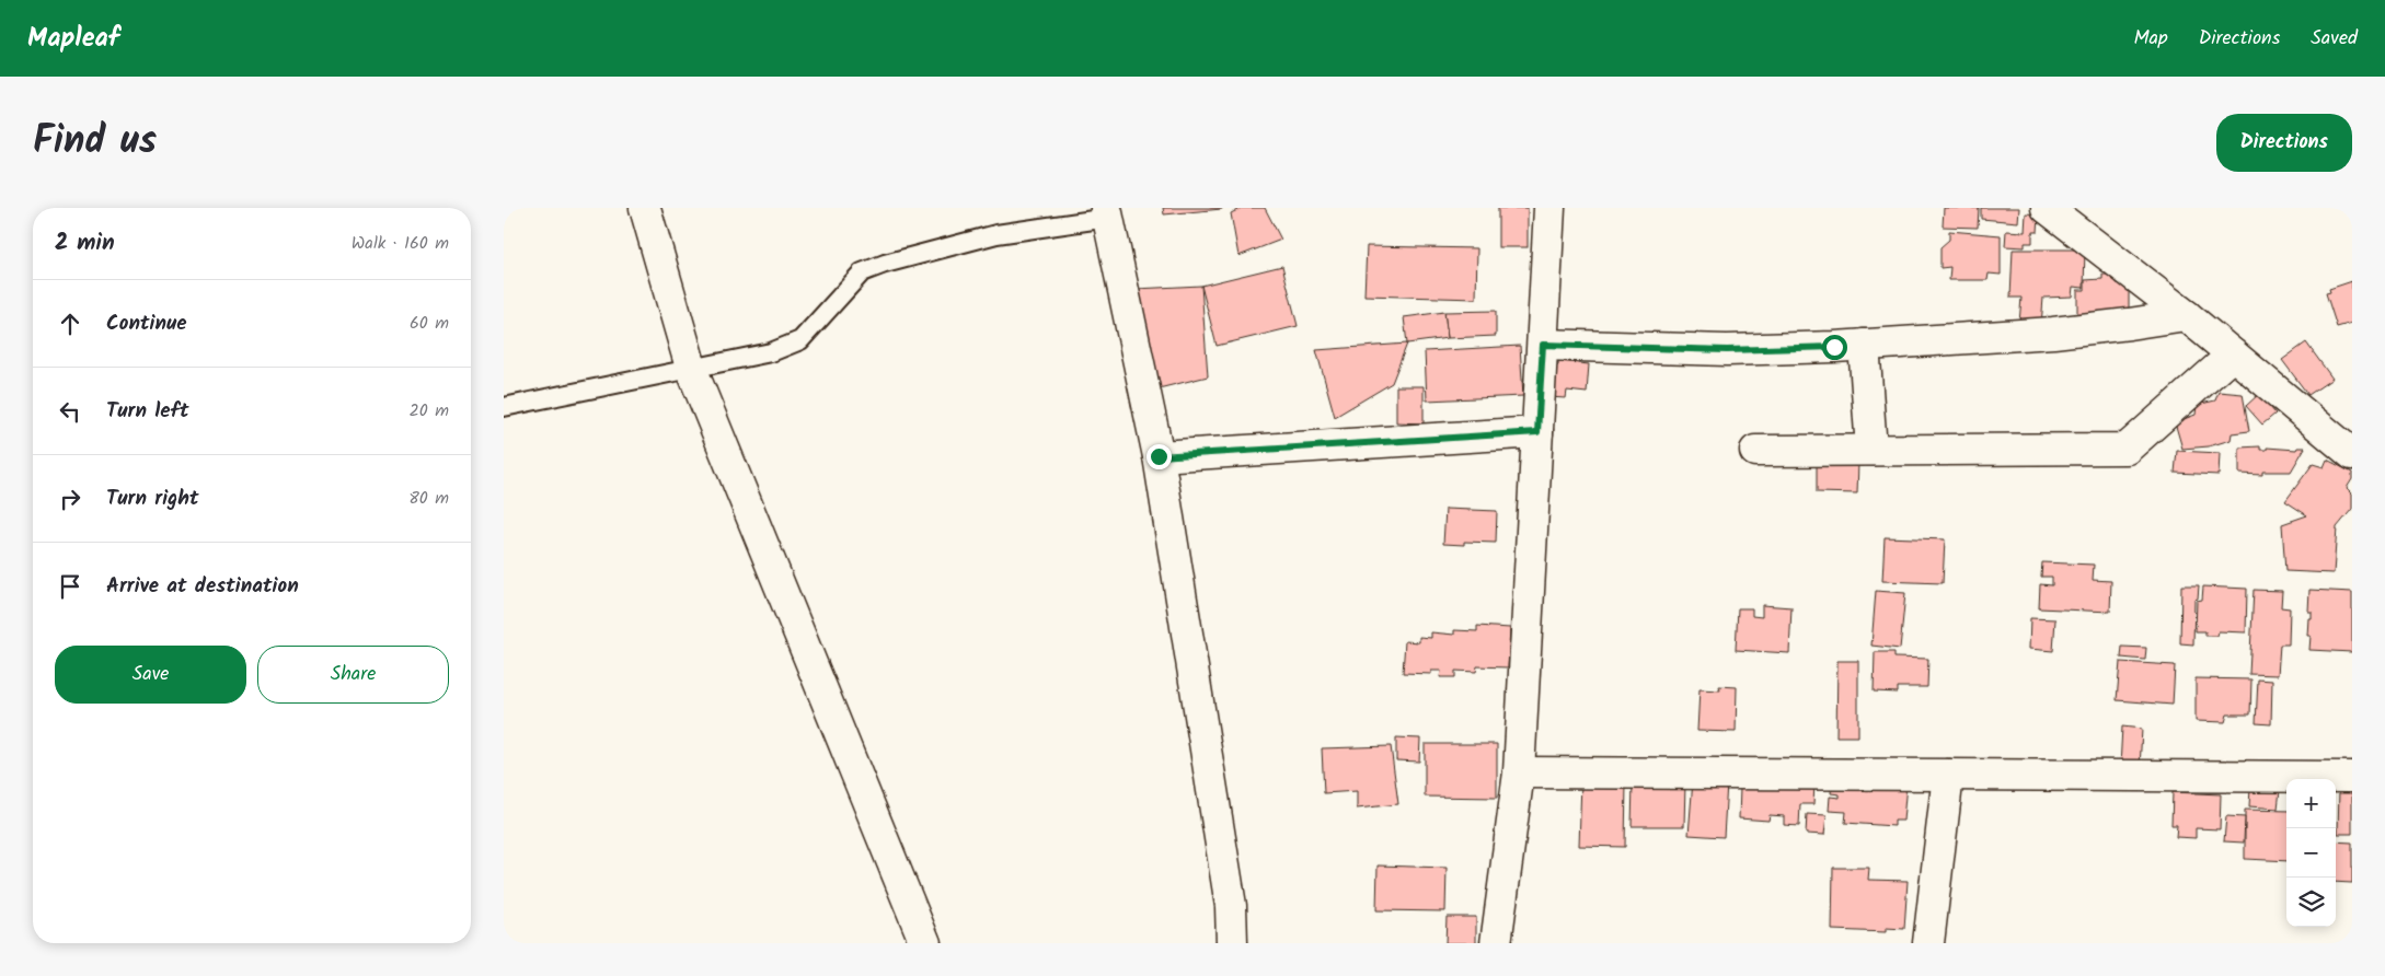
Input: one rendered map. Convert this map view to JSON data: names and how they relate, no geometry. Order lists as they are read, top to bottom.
{
  "page": {
    "header": "Mapleaf",
    "nav": ["Map", "Directions", "Saved"],
    "title": "Find us",
    "buttons": [
      "Directions",
      ["Save", "Share"]
    ],
    "heading": ["2 min", "Walk · 160 m"],
    "list": [
      ["Continue", "60 m"],
      ["Turn left", "20 m"],
      ["Turn right", "80 m"],
      "Arrive at destination"
    ],
    "map_buttons": ["+", "−"]
  }
}
